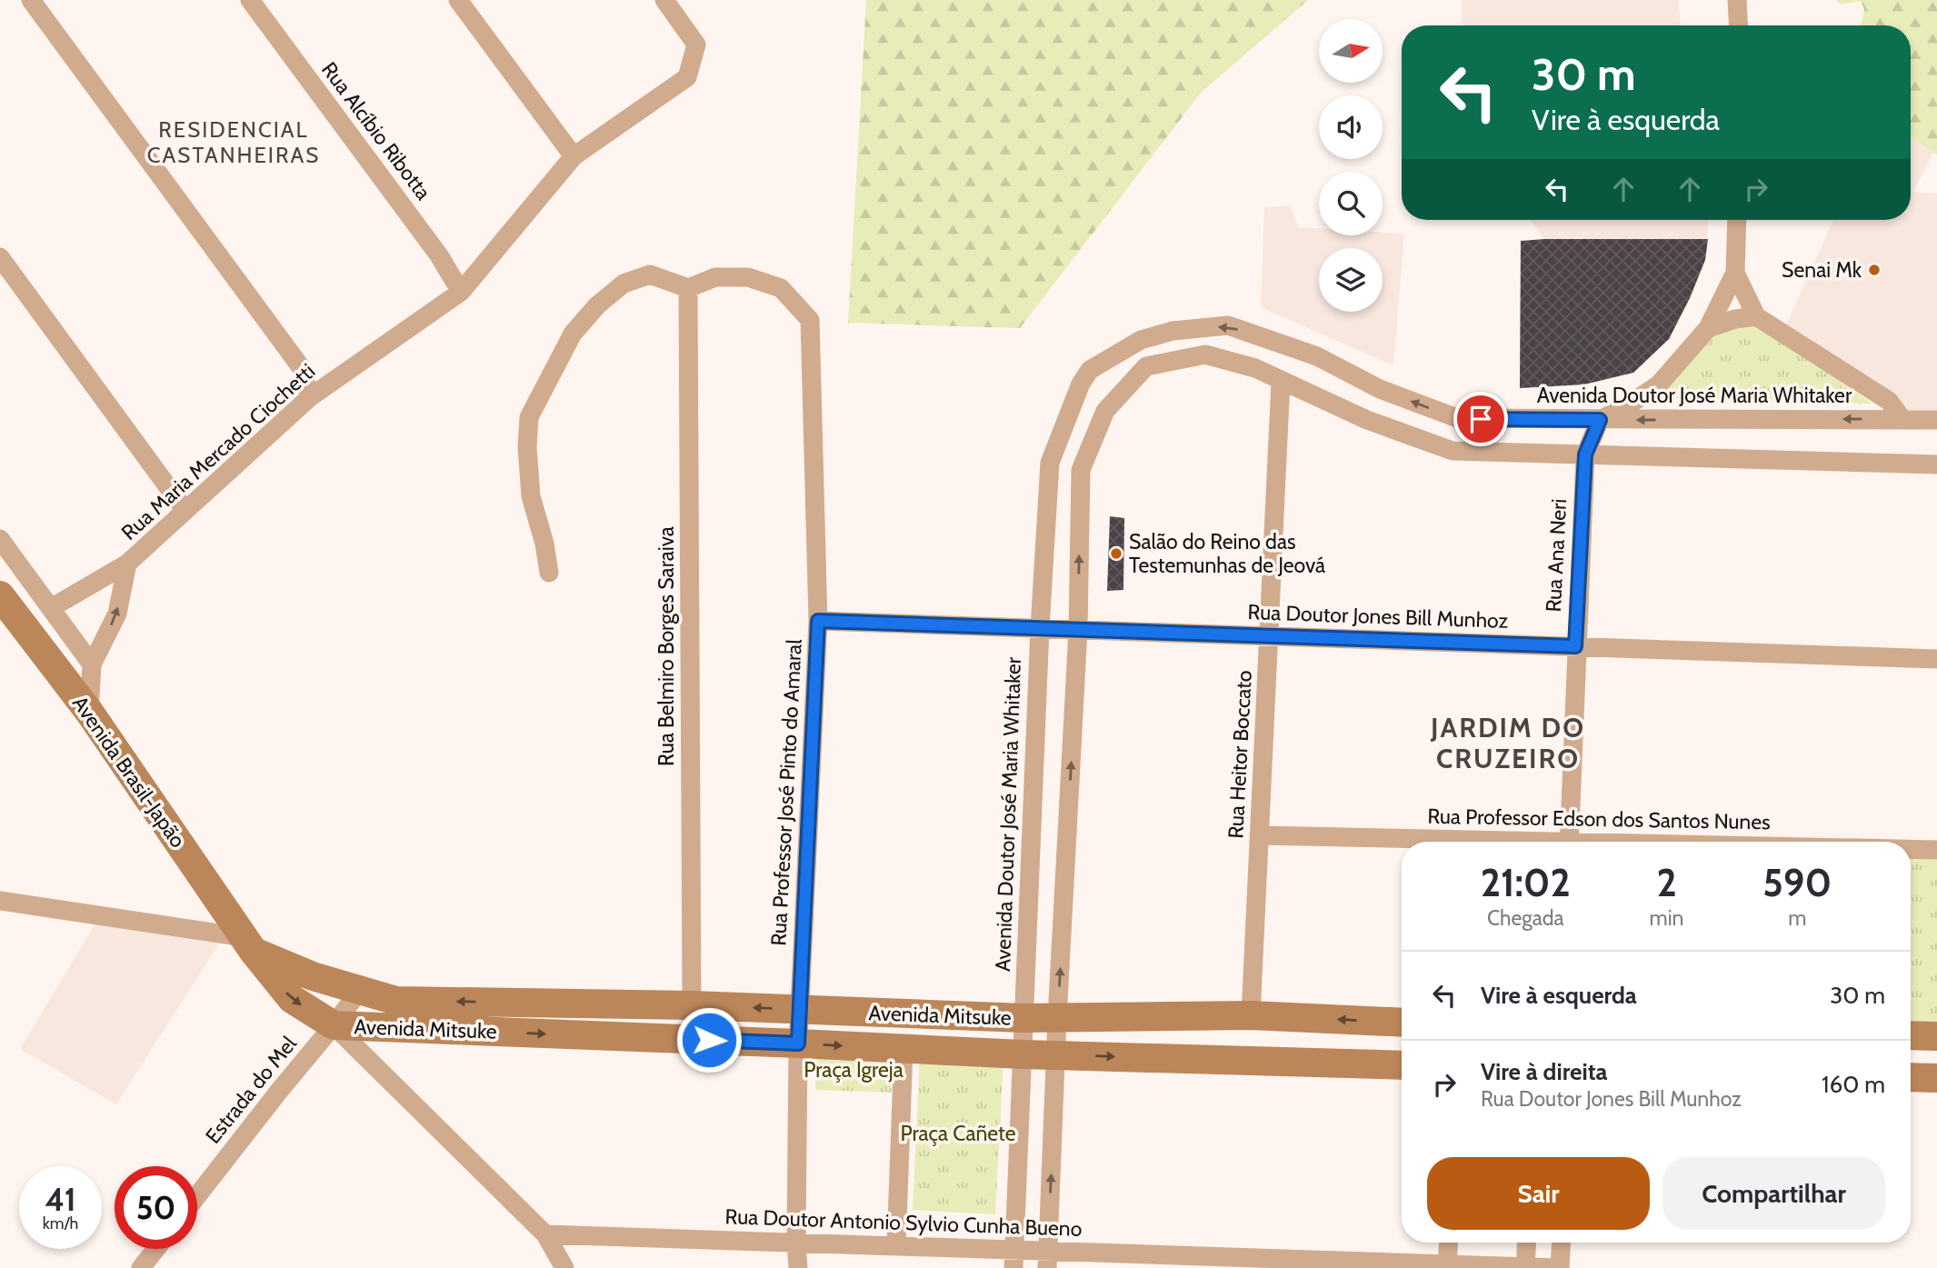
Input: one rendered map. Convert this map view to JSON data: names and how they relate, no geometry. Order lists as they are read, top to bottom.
{
  "streets": {
    "main road": ["Avenida Brasil-Japão", "Avenida Mitsuke"],
    "street": [
      "Rua Alcíbio Ribotta",
      "Avenida Doutor José Maria Whitaker",
      "Rua Maria Mercado Ciochetti",
      "Rua Ana Neri",
      "Rua Doutor Jones Bill Munhoz",
      "Rua Belmiro Borges Saraiva",
      "Rua Heitor Boccato",
      "Rua Professor José Pinto do Amaral",
      "Rua Professor Edson dos Santos Nunes",
      "Estrada do Mel",
      "Rua Doutor Antonio Sylvio Cunha Bueno"
    ]
  },
  "crossings": [
    ["Rua Alcíbio Ribotta", "Rua Maria Mercado Ciochetti"],
    ["Avenida Doutor José Maria Whitaker", "Rua Ana Neri"],
    ["Avenida Doutor José Maria Whitaker", "Rua Doutor Jones Bill Munhoz"],
    ["Avenida Doutor José Maria Whitaker", "Avenida Mitsuke"],
    ["Avenida Doutor José Maria Whitaker", "Rua Doutor Antonio Sylvio Cunha Bueno"],
    ["Rua Ana Neri", "Rua Doutor Jones Bill Munhoz"],
    ["Rua Doutor Jones Bill Munhoz", "Rua Heitor Boccato"],
    ["Rua Doutor Jones Bill Munhoz", "Rua Professor José Pinto do Amaral"],
    ["Rua Belmiro Borges Saraiva", "Rua Professor José Pinto do Amaral"],
    ["Rua Belmiro Borges Saraiva", "Avenida Mitsuke"],
    ["Rua Heitor Boccato", "Rua Professor Edson dos Santos Nunes"],
    ["Rua Heitor Boccato", "Avenida Mitsuke"],
    ["Avenida Brasil-Japão", "Avenida Mitsuke"],
    ["Rua Professor José Pinto do Amaral", "Avenida Mitsuke"],
    ["Rua Professor José Pinto do Amaral", "Rua Doutor Antonio Sylvio Cunha Bueno"],
    ["Avenida Mitsuke", "Estrada do Mel"]
  ],
  "districts": ["RESIDENCIAL CASTANHEIRAS", "JARDIM DO CRUZEIRO"],
  "parks": ["Praça Igreja", "Praça Cañete"],
  "places": ["Senai Mk", "Salão do Reino das Testemunhas de Jeová"],
  "north": "right",
  "page": {
    "turn": ["30 m", "Vire à esquerda"],
    "eta": [
      "21:02",
      "Chegada",
      "2",
      "min",
      "590",
      "m"
    ],
    "list": [
      {
        "name": "Vire à esquerda",
        "value": "30 m"
      },
      {
        "name": "Vire à direita",
        "note": "Rua Doutor Jones Bill Munhoz",
        "value": "160 m"
      }
    ],
    "buttons": ["Sair", "Compartilhar"],
    "speed": "41 km/h",
    "limit": "50"
  }
}
